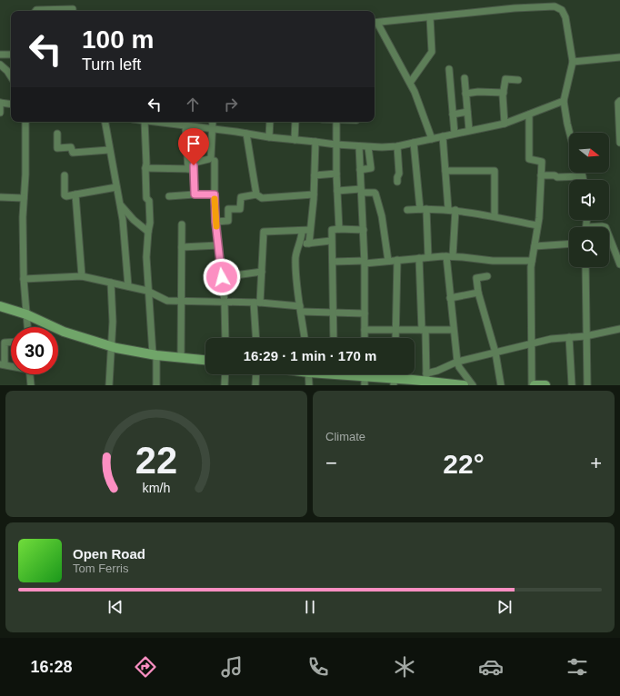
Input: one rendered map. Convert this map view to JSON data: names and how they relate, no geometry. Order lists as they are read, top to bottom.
{
  "north": "right",
  "page": {
    "turn": ["100 m", "Turn left"],
    "limit": "30",
    "trip": "16:29 · 1 min · 170 m",
    "tile": "Climate",
    "heat": ["−", "22°", "+"],
    "song": ["Open Road", "Tom Ferris"],
    "tabs": "16:28",
    "gauge": ["22", "km/h"]
  }
}
